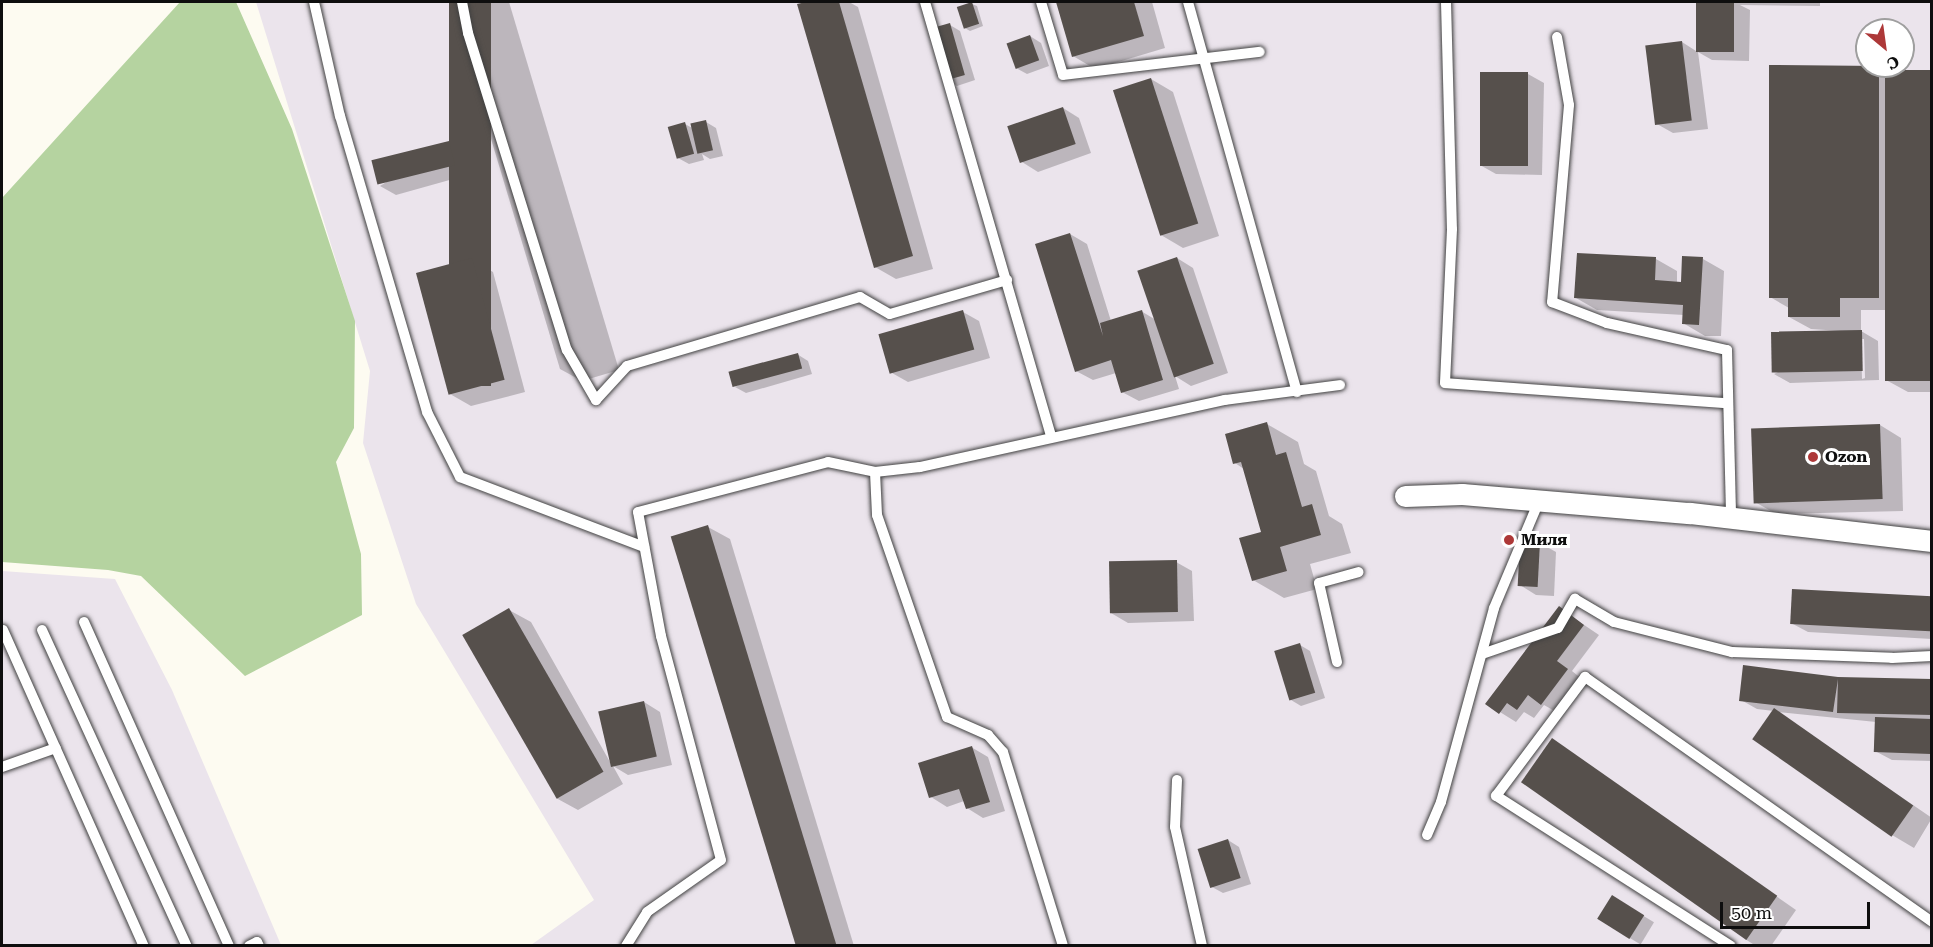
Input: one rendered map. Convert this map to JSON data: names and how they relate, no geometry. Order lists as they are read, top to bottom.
{
  "places": ["Ozon", "Миля"],
  "scale_bar": "50 m",
  "north": "bottom right"
}
